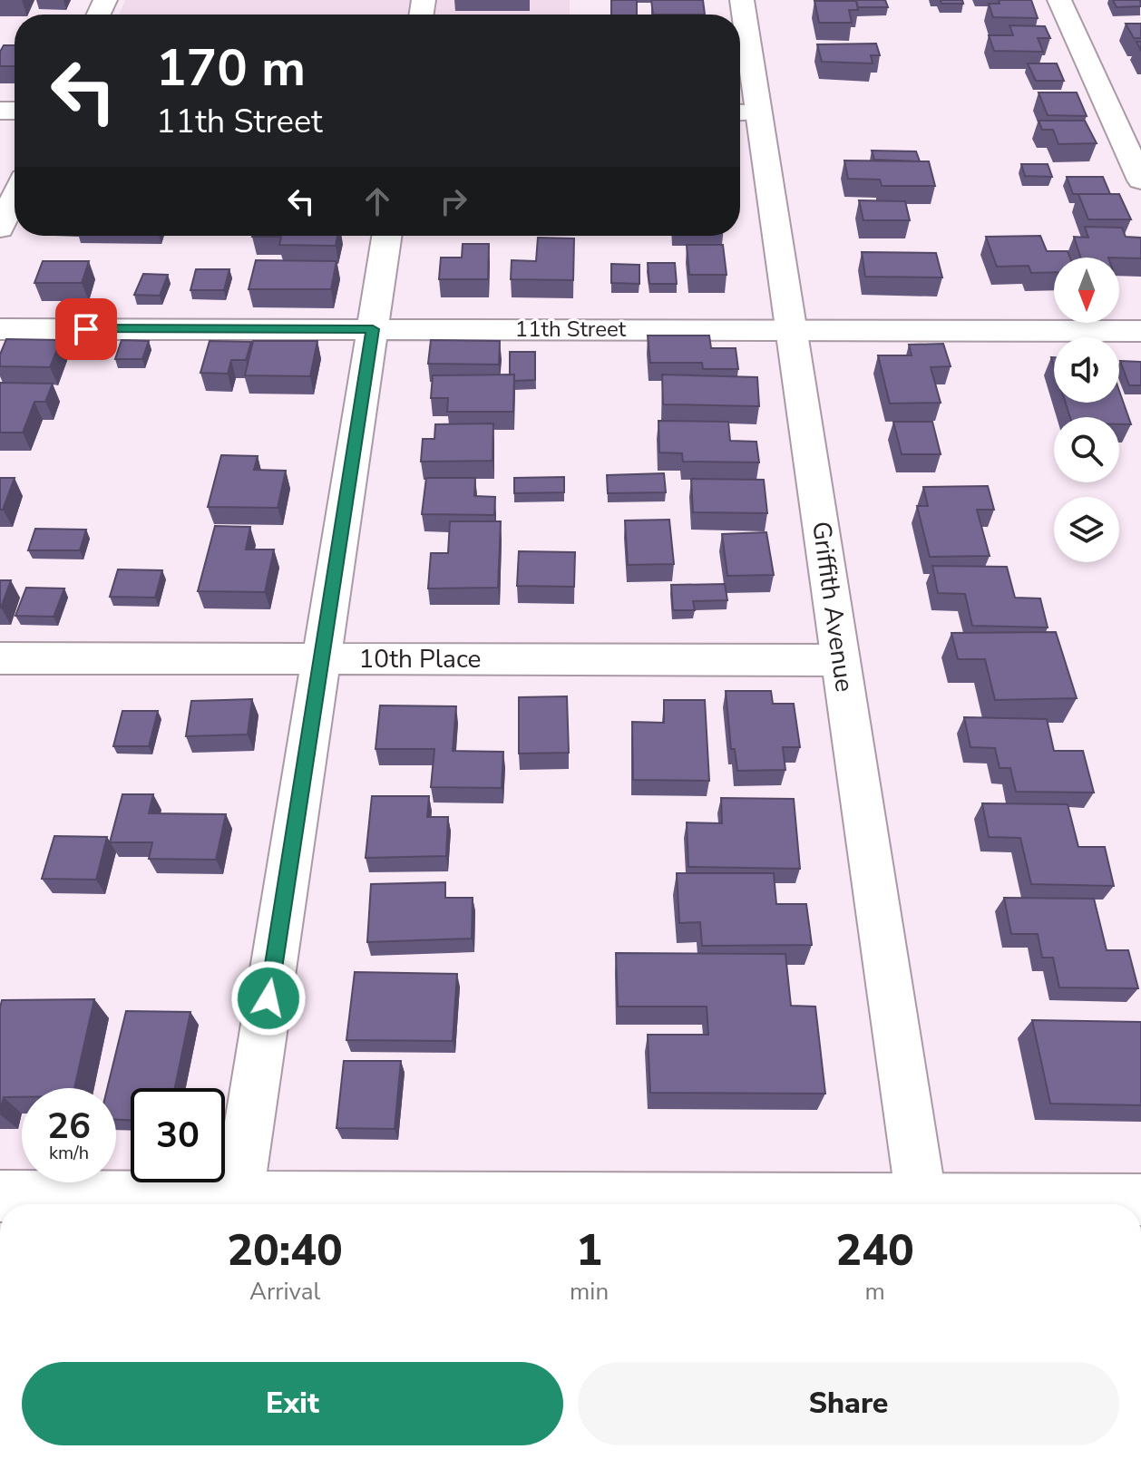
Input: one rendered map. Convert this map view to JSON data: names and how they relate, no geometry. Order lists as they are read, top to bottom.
{
  "streets": {
    "street": ["11th Street", "Griffith Avenue", "10th Place"]
  },
  "crossings": [
    ["11th Street", "Griffith Avenue"],
    ["Griffith Avenue", "10th Place"]
  ],
  "north": "bottom",
  "page": {
    "turn": ["170 m", "11th Street"],
    "speed": "26 km/h",
    "limit": "30",
    "eta": [
      "20:40",
      "Arrival",
      "1",
      "min",
      "240",
      "m"
    ],
    "buttons": ["Exit", "Share"]
  }
}
